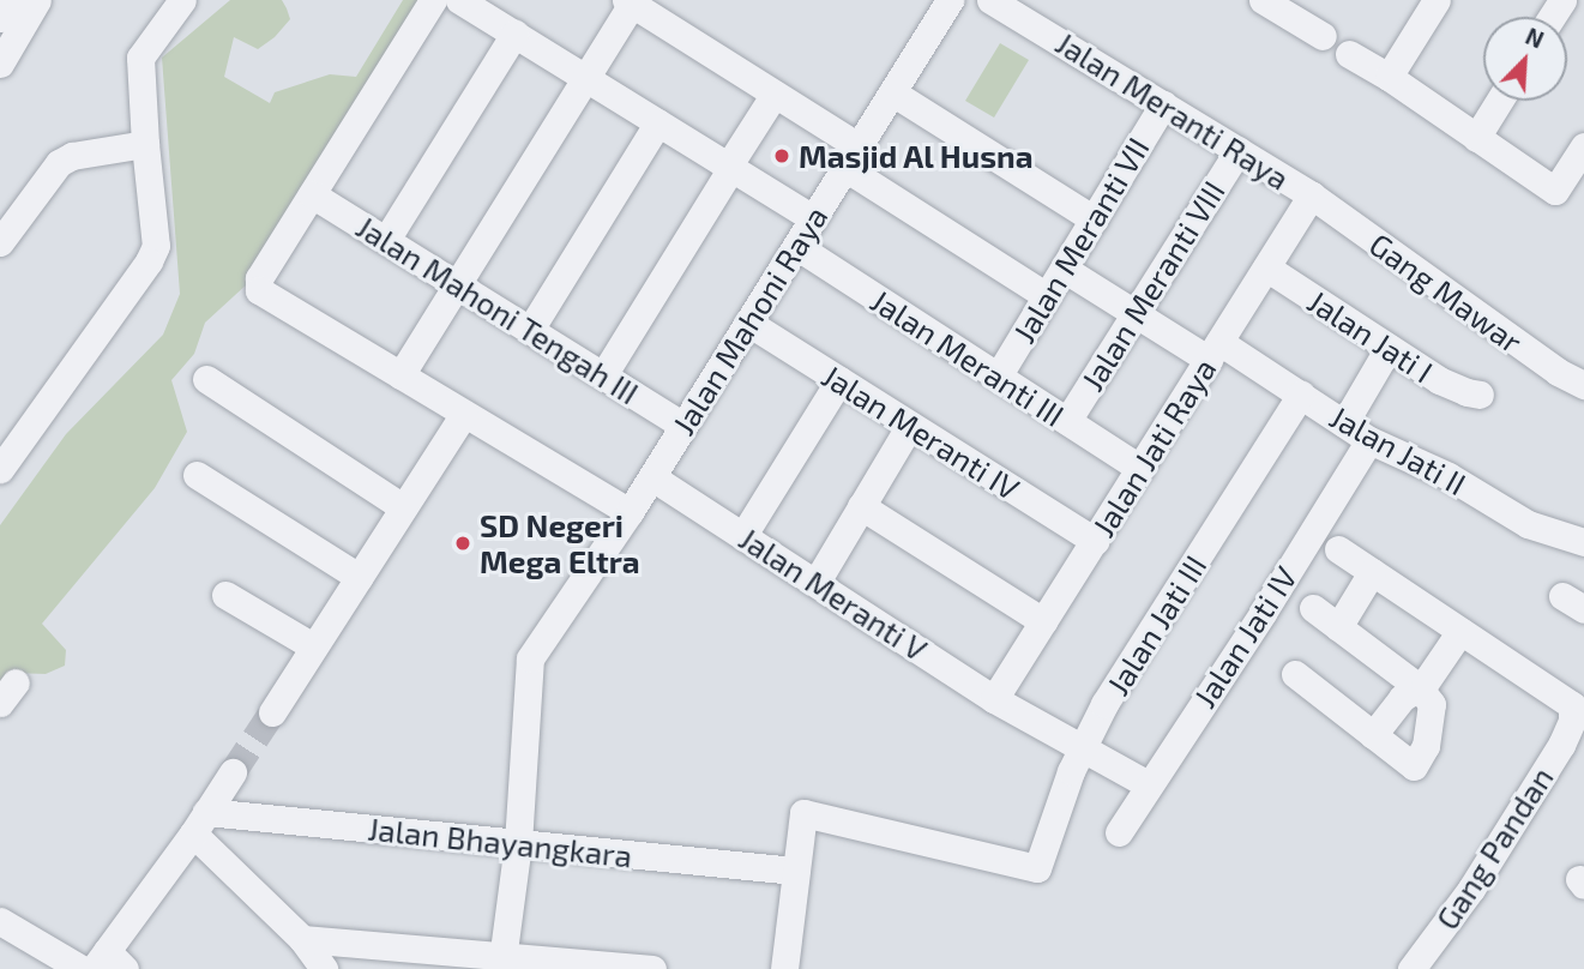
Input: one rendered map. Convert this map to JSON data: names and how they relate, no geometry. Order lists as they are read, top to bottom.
{
  "streets": {
    "street": [
      "Jalan Meranti Raya",
      "Jalan Meranti VII",
      "Jalan Meranti VIII",
      "Gang Mawar",
      "Jalan Mahoni Tengah III",
      "Jalan Mahoni Raya",
      "Jalan Jati I",
      "Jalan Meranti III",
      "Jalan Meranti IV",
      "Jalan Jati Raya",
      "Jalan Jati II",
      "Jalan Meranti V",
      "Jalan Jati III",
      "Jalan Jati IV",
      "Jalan Bhayangkara",
      "Gang Pandan"
    ]
  },
  "crossings": [
    ["Jalan Meranti Raya", "Jalan Meranti VII"],
    ["Jalan Meranti Raya", "Jalan Meranti VIII"],
    ["Jalan Meranti Raya", "Gang Mawar"],
    ["Jalan Meranti Raya", "Jalan Jati Raya"],
    ["Jalan Meranti VII", "Jalan Meranti III"],
    ["Jalan Meranti VII", "Jalan Jati II"],
    ["Jalan Meranti VIII", "Jalan Meranti III"],
    ["Jalan Meranti VIII", "Jalan Jati II"],
    ["Gang Mawar", "Jalan Jati Raya"],
    ["Jalan Mahoni Tengah III", "Jalan Mahoni Raya"],
    ["Jalan Mahoni Raya", "Jalan Meranti III"],
    ["Jalan Mahoni Raya", "Jalan Meranti IV"],
    ["Jalan Mahoni Raya", "Jalan Meranti V"],
    ["Jalan Mahoni Raya", "Jalan Bhayangkara"],
    ["Jalan Jati I", "Jalan Jati Raya"],
    ["Jalan Meranti III", "Jalan Jati Raya"],
    ["Jalan Meranti IV", "Jalan Jati Raya"],
    ["Jalan Jati Raya", "Jalan Jati II"],
    ["Jalan Jati Raya", "Jalan Meranti V"],
    ["Jalan Jati II", "Jalan Jati III"],
    ["Jalan Jati II", "Jalan Jati IV"],
    ["Jalan Meranti V", "Jalan Jati III"],
    ["Jalan Meranti V", "Jalan Jati IV"],
    ["Jalan Jati III", "Jalan Bhayangkara"]
  ],
  "places": ["Masjid Al Husna", "SD Negeri Mega Eltra"],
  "north": "top right"
}
